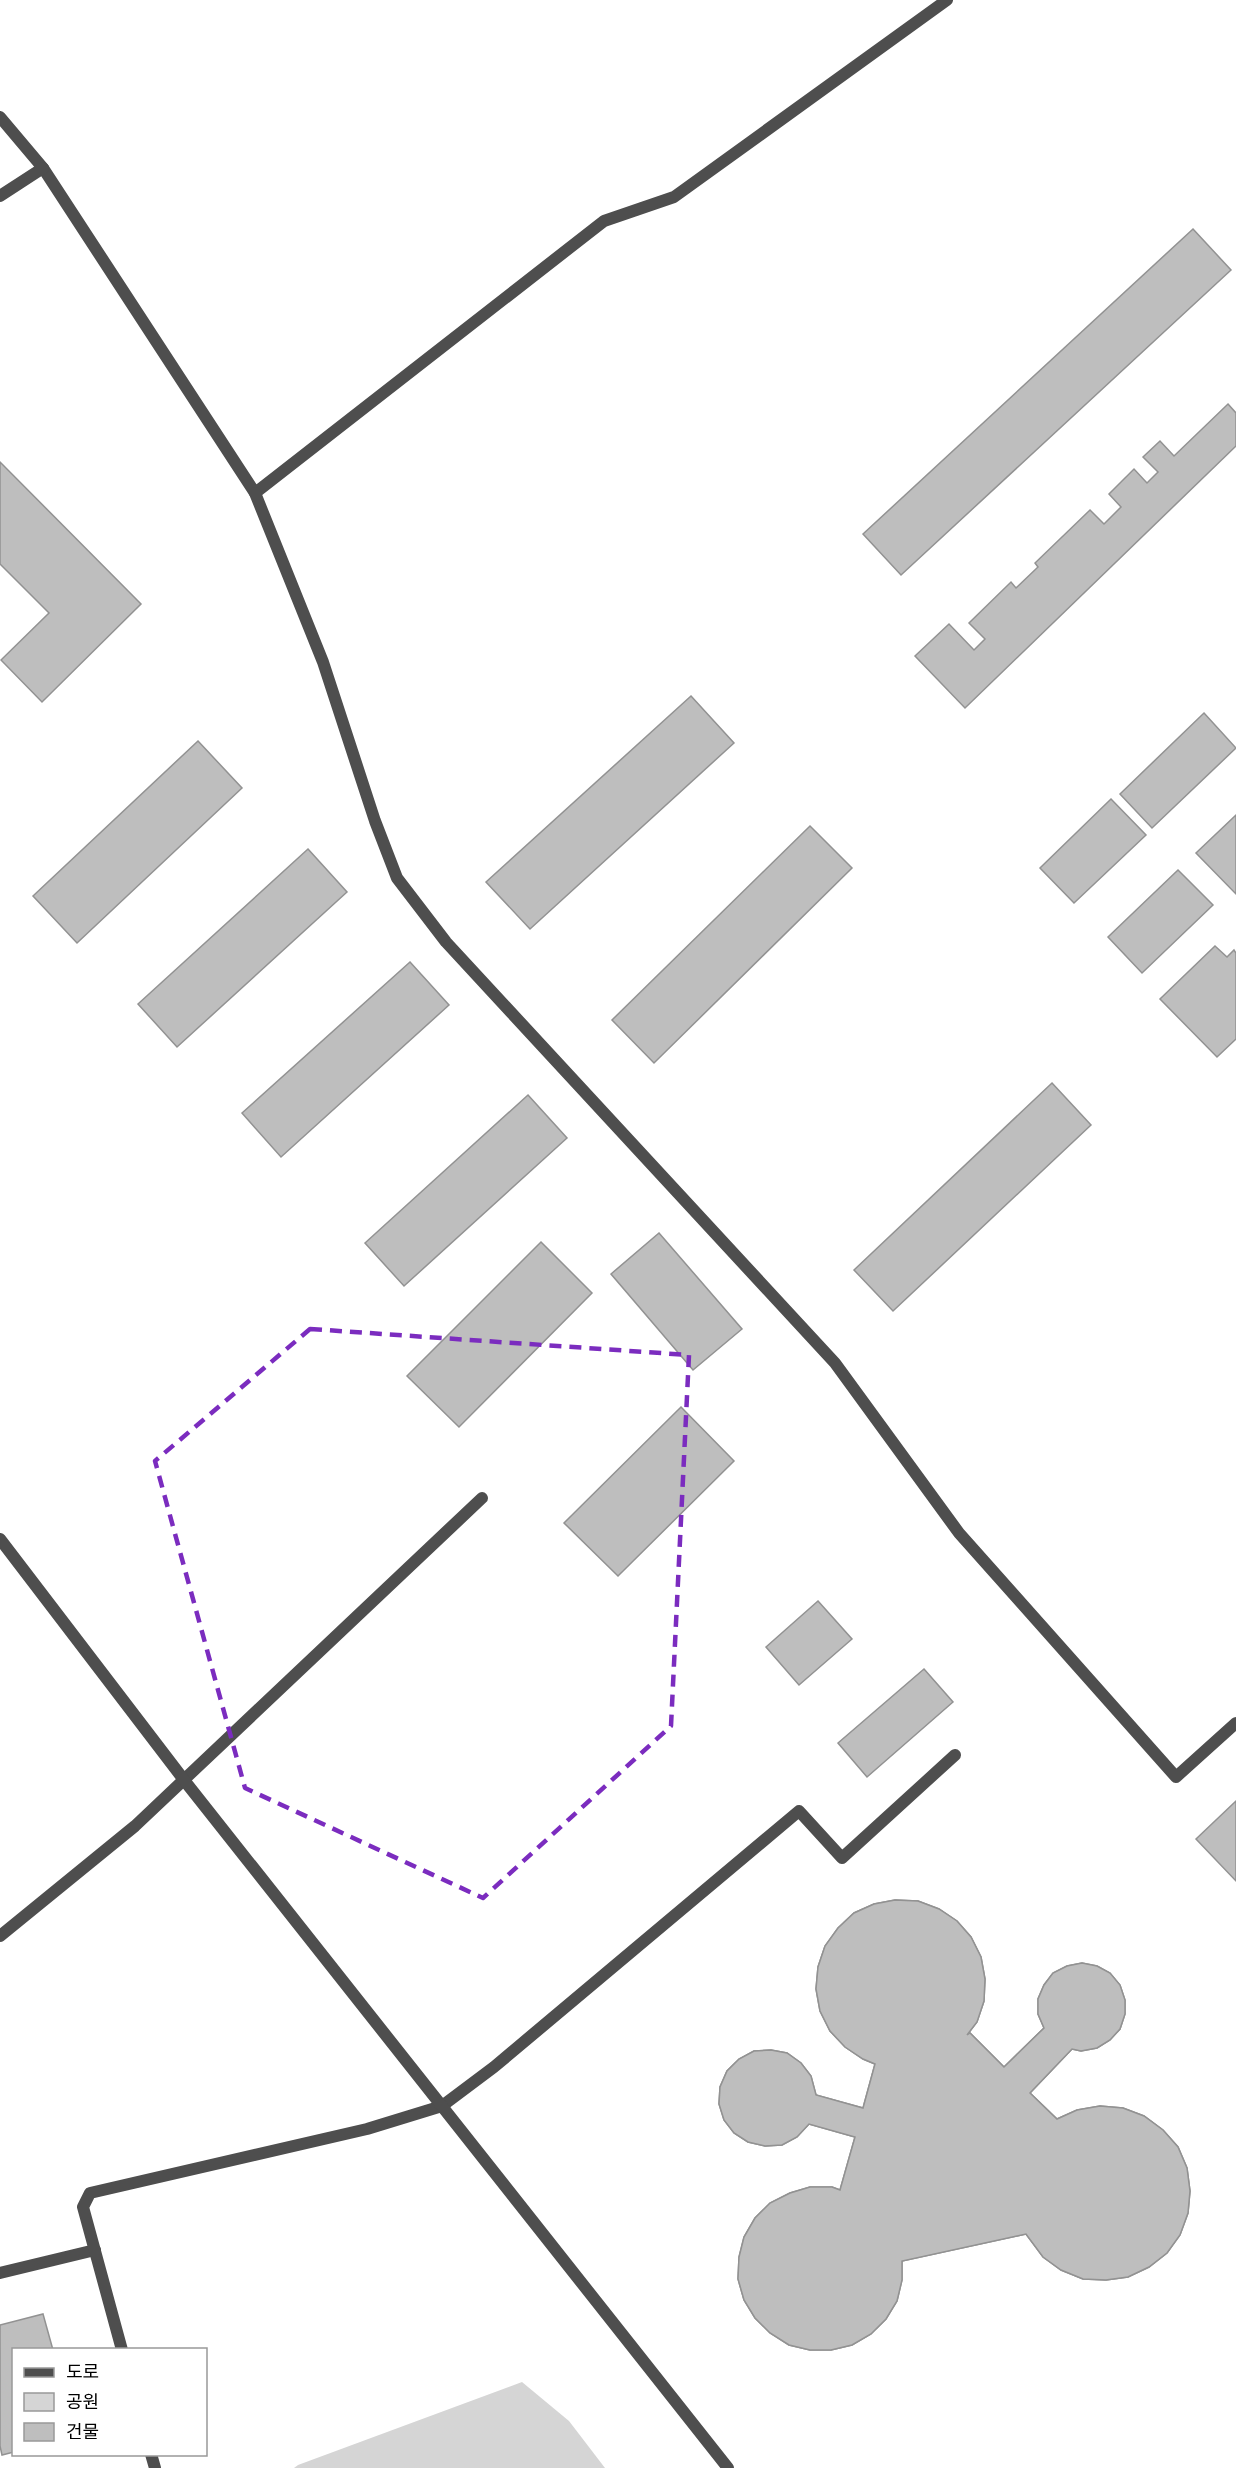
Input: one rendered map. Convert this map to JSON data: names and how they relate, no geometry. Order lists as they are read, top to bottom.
{
  "legend": ["도로", "공원", "건물"]
}
